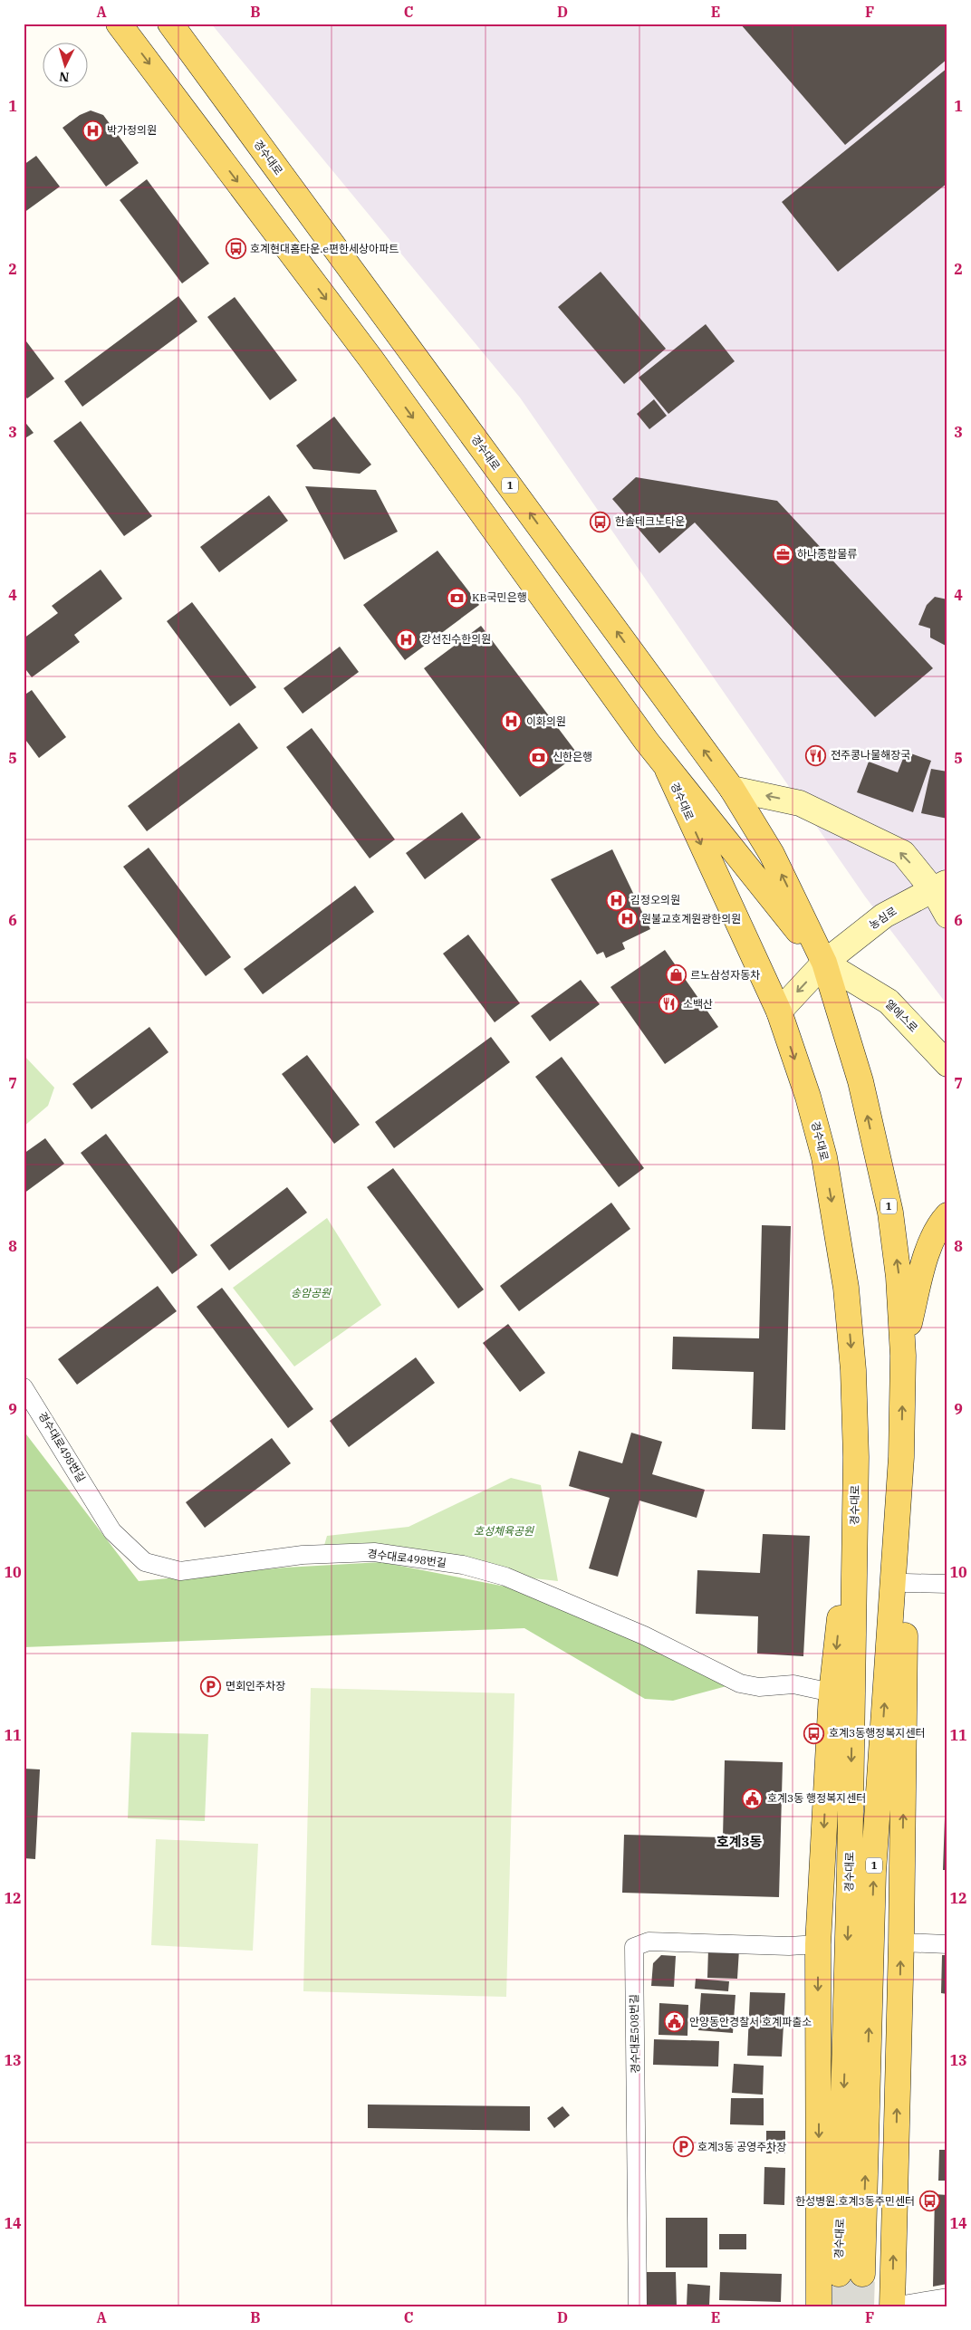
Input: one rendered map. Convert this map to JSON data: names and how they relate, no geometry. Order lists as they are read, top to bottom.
{
  "streets": {
    "main road": ["경수대로", "1"],
    "street": [
      "농심로",
      "엘에스로",
      "경수대로498번길",
      "경수대로508번길"
    ]
  },
  "crossings": [
    ["경수대로", "농심로"],
    ["경수대로", "엘에스로"],
    ["농심로", "엘에스로"]
  ],
  "districts": ["호계3동"],
  "parks": ["송암공원", "호성체육공원"],
  "places": {
    "hospital": [
      "박가정의원",
      "강선진수한의원",
      "이화의원",
      "김정오의원",
      "원불교호계원광한의원"
    ],
    "bus stop": [
      "호계현대홈타운.e편한세상아파트",
      "한솔테크노타운",
      "호계3동행정복지센터",
      "한성병원.호계3동주민센터"
    ],
    "office": ["하나종합물류"],
    "bank": ["KB국민은행", "신한은행"],
    "restaurant": ["전주콩나물해장국", "소백산"],
    "shop": ["르노삼성자동차"],
    "parking": ["면회인주차장", "호계3동 공영주차장"],
    "public building": ["호계3동 행정복지센터", "안양동안경찰서 호계파출소"]
  },
  "north": "bottom",
  "grid": {
    "columns": [
      "A",
      "B",
      "C",
      "D",
      "E",
      "F"
    ],
    "rows": [
      "1",
      "2",
      "3",
      "4",
      "5",
      "6",
      "7",
      "8",
      "9",
      "10",
      "11",
      "12",
      "13",
      "14"
    ]
  }
}
